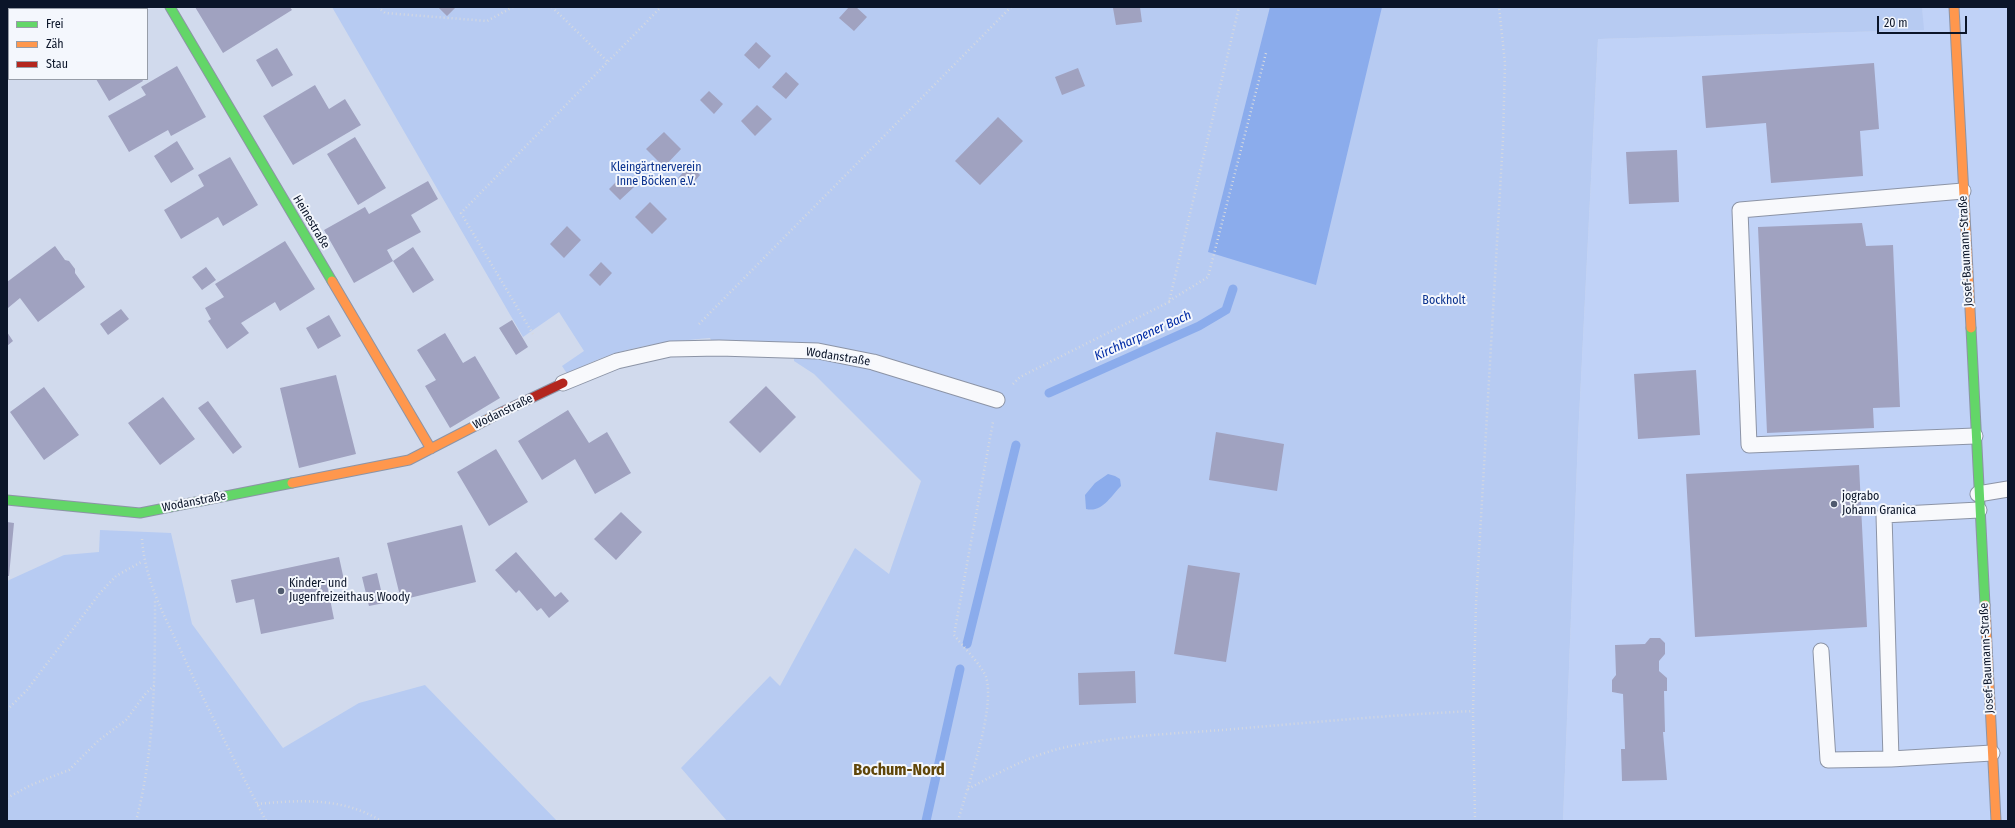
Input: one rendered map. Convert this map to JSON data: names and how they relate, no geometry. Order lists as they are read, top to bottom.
{
  "streets": {
    "street": ["Heinestraße", "Josef-Baumann-Straße", "Wodanstraße"]
  },
  "crossings": [
    ["Heinestraße", "Wodanstraße"]
  ],
  "districts": ["Bochum-Nord"],
  "water": ["Kirchharpener Bach"],
  "parks": ["Kleingärtnerverein Inne Böcken e.V.", "Bockholt"],
  "places": ["jograbo Johann Granica", "Kinder- und Jugenfreizeithaus Woody"],
  "legend": ["Frei", "Zäh", "Stau"],
  "scale_bar": "20 m"
}
